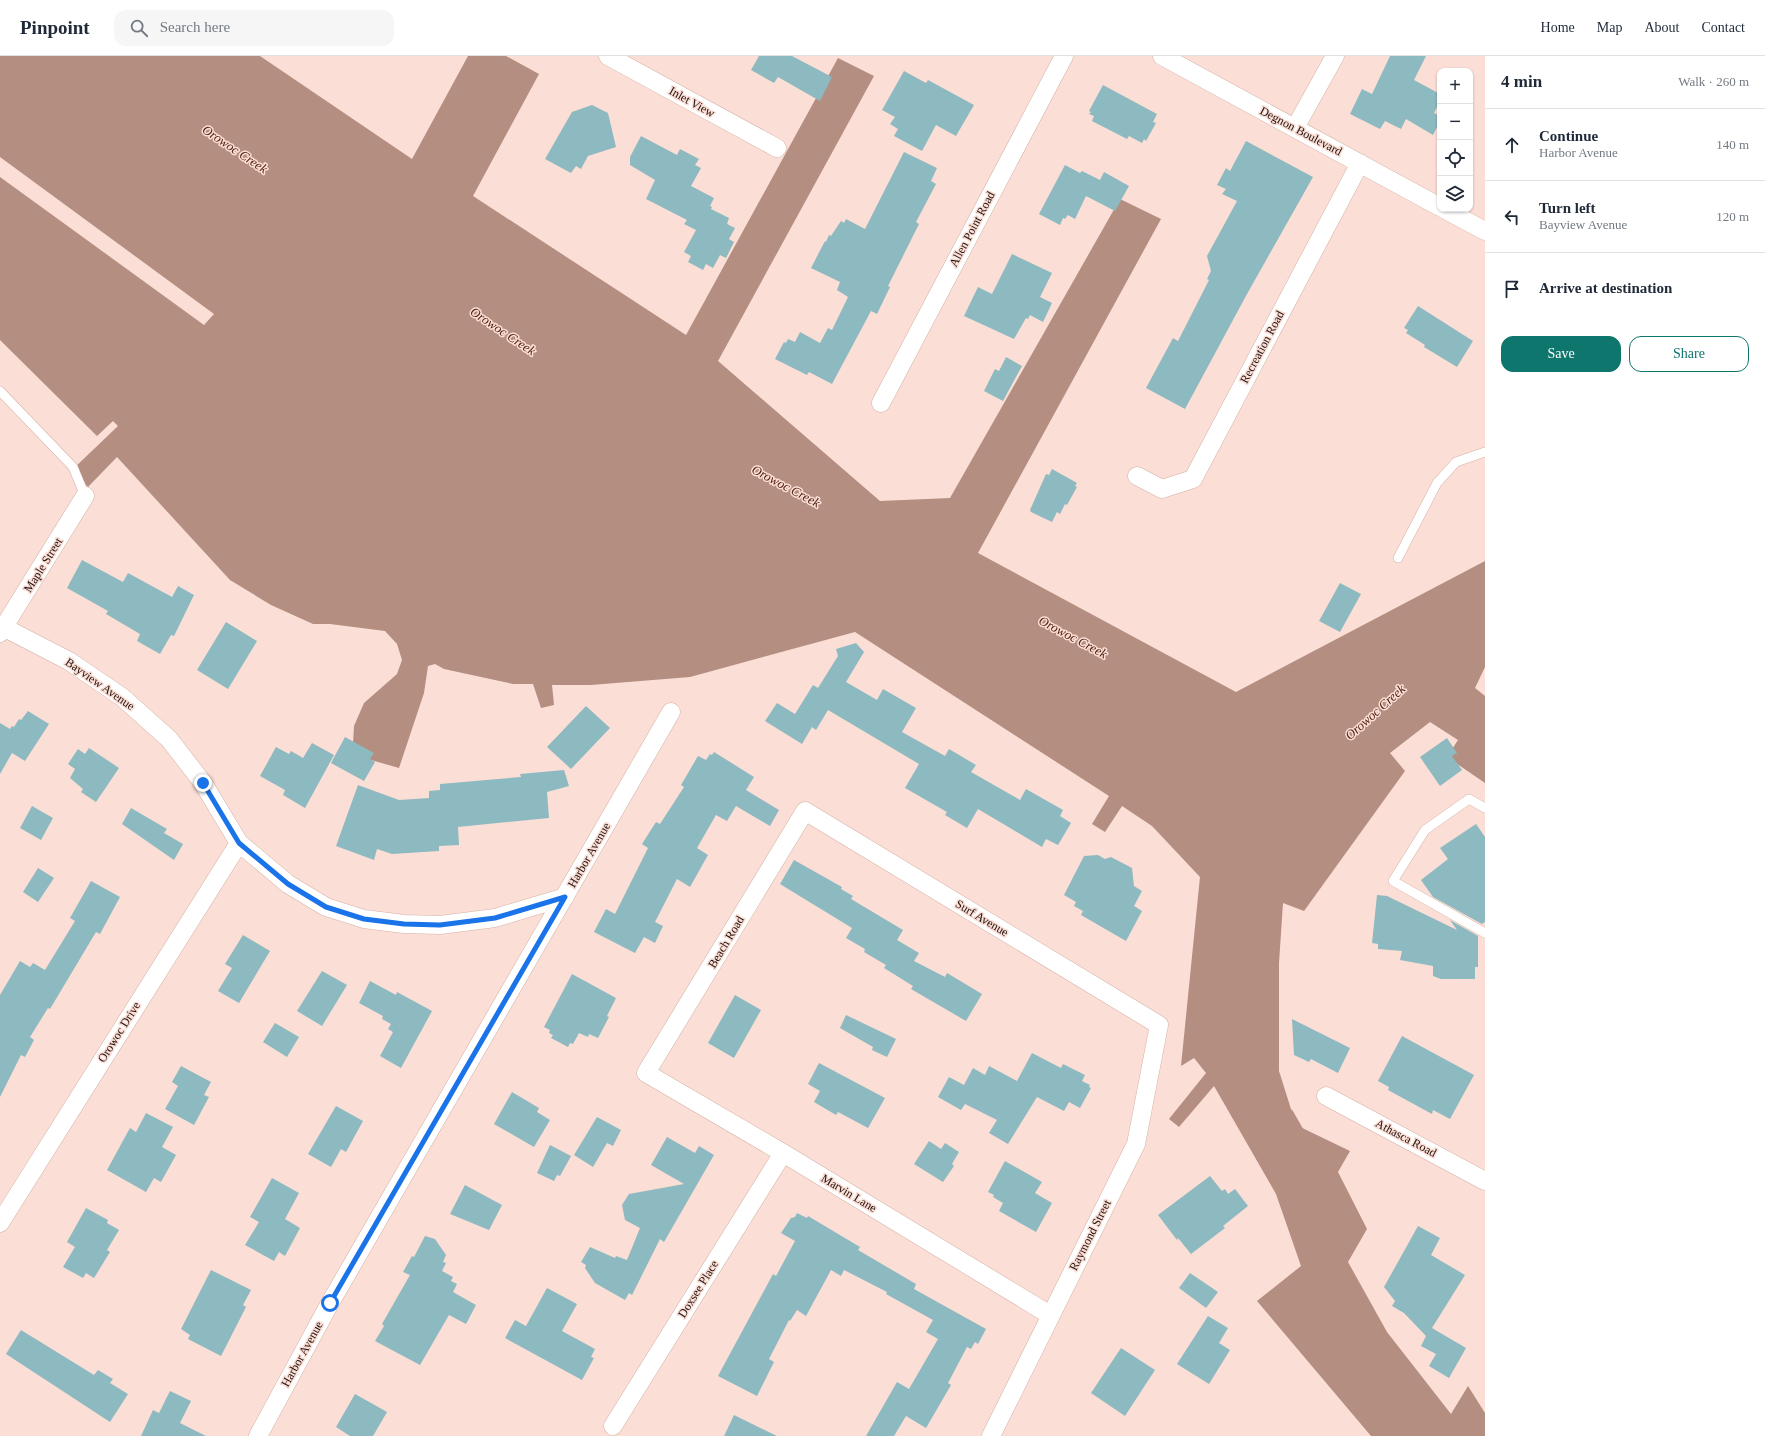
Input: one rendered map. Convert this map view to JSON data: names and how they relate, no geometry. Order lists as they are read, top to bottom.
{
  "streets": {
    "street": [
      "Inlet View",
      "Degnon Boulevard",
      "Allen Point Road",
      "Recreation Road",
      "Maple Street",
      "Bayview Avenue",
      "Harbor Avenue",
      "Surf Avenue",
      "Beach Road",
      "Orowoc Drive",
      "Athasca Road",
      "Marvin Lane",
      "Raymond Street",
      "Doxsee Place"
    ]
  },
  "crossings": [
    ["Degnon Boulevard", "Recreation Road"],
    ["Maple Street", "Bayview Avenue"],
    ["Bayview Avenue", "Harbor Avenue"],
    ["Bayview Avenue", "Orowoc Drive"],
    ["Surf Avenue", "Beach Road"],
    ["Surf Avenue", "Raymond Street"],
    ["Beach Road", "Marvin Lane"],
    ["Marvin Lane", "Raymond Street"],
    ["Marvin Lane", "Doxsee Place"]
  ],
  "water": ["Orowoc Creek"],
  "page": {
    "header": "Pinpoint",
    "search": "Search here",
    "nav": [
      "Home",
      "Map",
      "About",
      "Contact"
    ],
    "heading": ["4 min", "Walk · 260 m"],
    "map_buttons": ["+", "−"],
    "list": [
      ["Continue", "Harbor Avenue", "140 m"],
      ["Turn left", "Bayview Avenue", "120 m"],
      "Arrive at destination"
    ],
    "buttons": ["Save", "Share"]
  }
}
